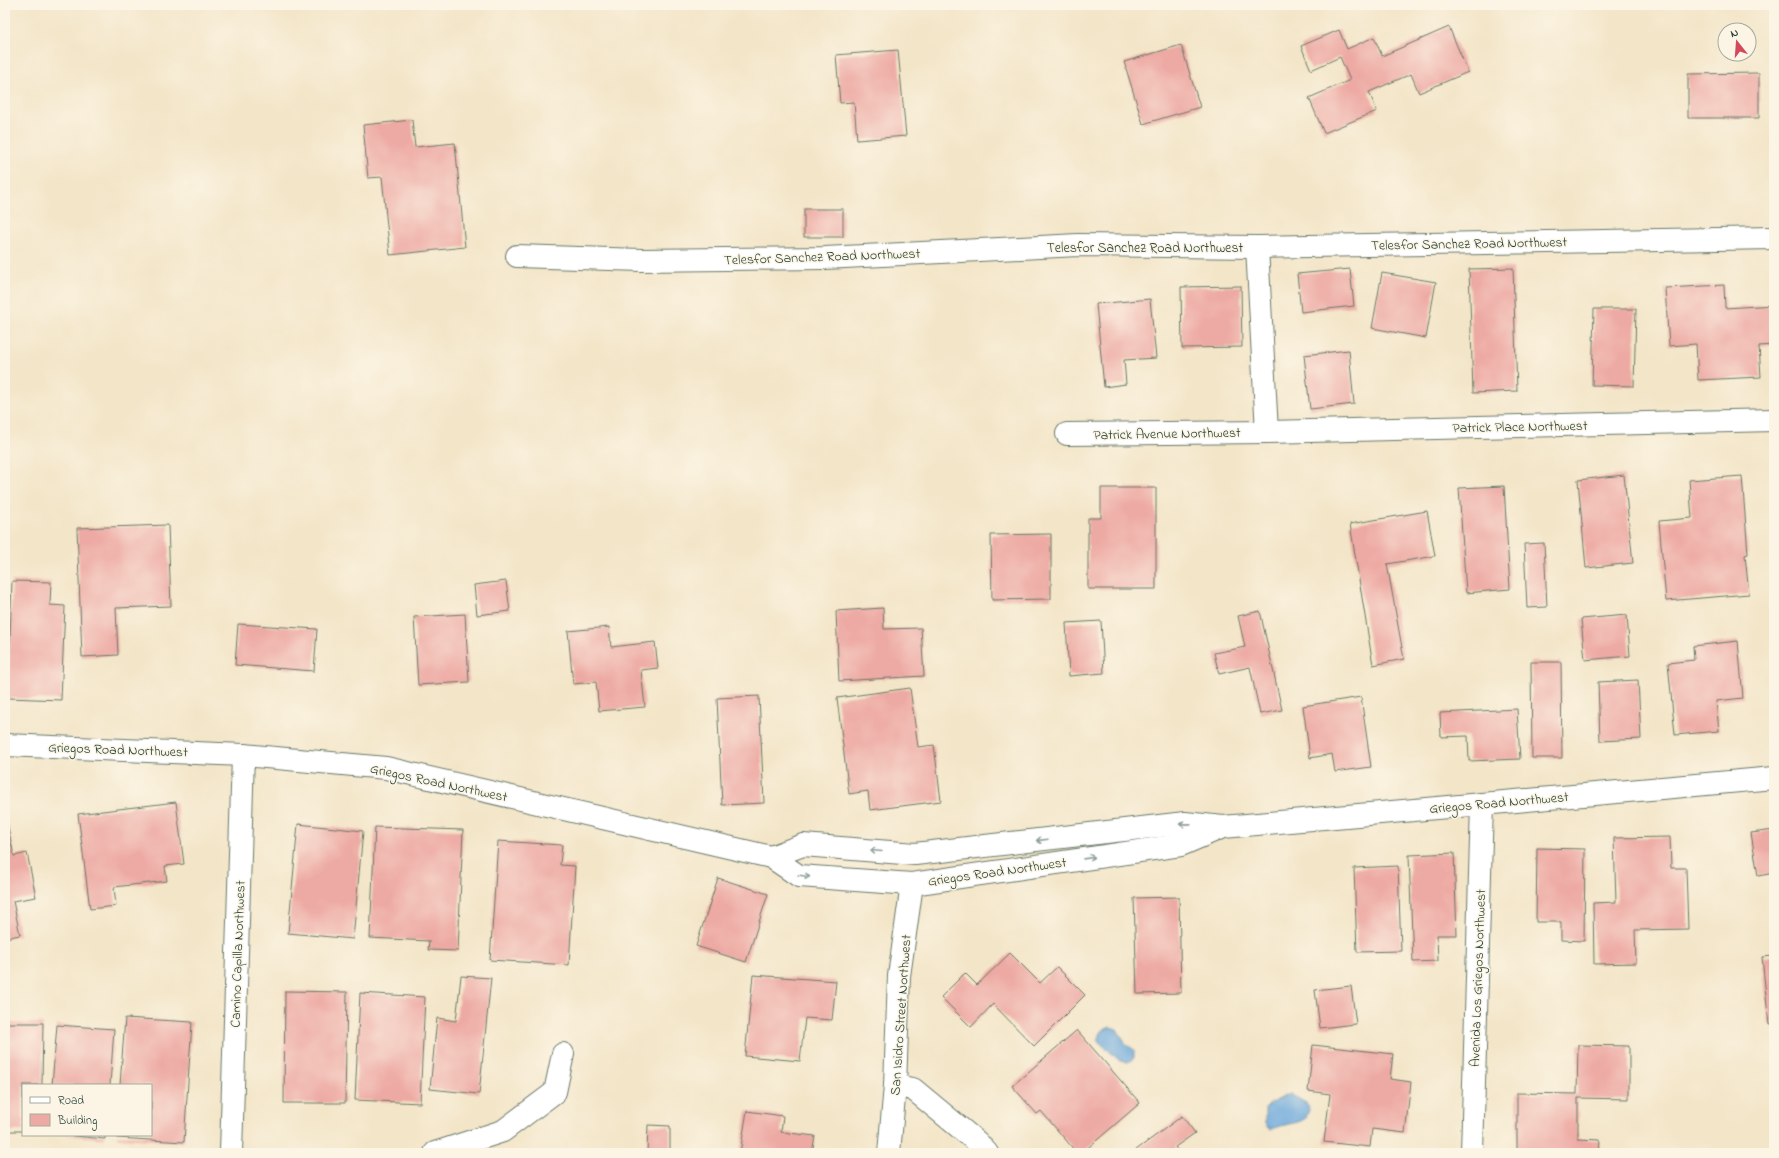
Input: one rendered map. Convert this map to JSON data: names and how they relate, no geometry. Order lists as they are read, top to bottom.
{
  "streets": {
    "street": [
      "Telesfor Sanchez Road Northwest",
      "Patrick Place Northwest",
      "Patrick Avenue Northwest",
      "Griegos Road Northwest",
      "Camino Capilla Northwest",
      "Avenida Los Griegos Northwest",
      "San Isidro Street Northwest"
    ]
  },
  "crossings": [
    ["Patrick Place Northwest", "Patrick Avenue Northwest"],
    ["Griegos Road Northwest", "Camino Capilla Northwest"],
    ["Griegos Road Northwest", "Avenida Los Griegos Northwest"],
    ["Griegos Road Northwest", "San Isidro Street Northwest"]
  ],
  "legend": ["Road", "Building"],
  "north": "top"
}
